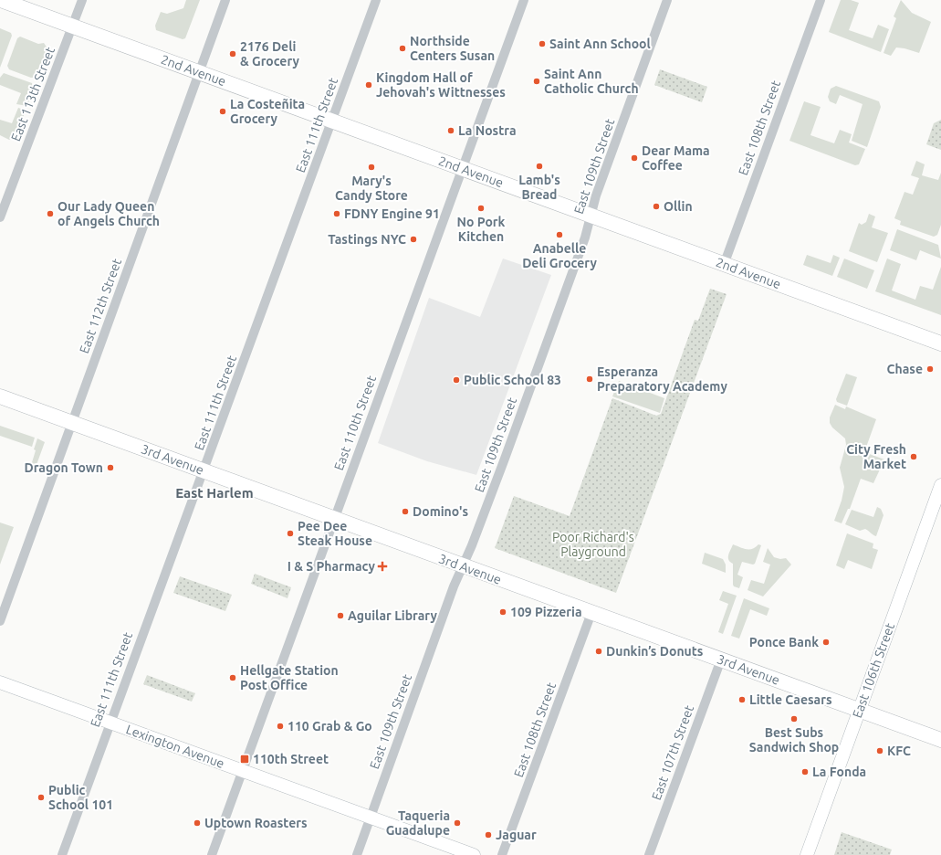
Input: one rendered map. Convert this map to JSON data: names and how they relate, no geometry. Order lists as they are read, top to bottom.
{
  "streets": {
    "main road": [
      "2nd Avenue",
      "3rd Avenue",
      "East 106th Street",
      "Lexington Avenue"
    ],
    "street": [
      "East 113th Street",
      "East 111th Street",
      "East 108th Street",
      "East 109th Street",
      "East 112th Street",
      "East 110th Street",
      "East 107th Street"
    ]
  },
  "crossings": [
    ["2nd Avenue", "East 113th Street"],
    ["2nd Avenue", "East 111th Street"],
    ["2nd Avenue", "East 108th Street"],
    ["2nd Avenue", "East 109th Street"],
    ["2nd Avenue", "East 112th Street"],
    ["2nd Avenue", "East 110th Street"],
    ["East 111th Street", "3rd Avenue"],
    ["East 111th Street", "Lexington Avenue"],
    ["East 108th Street", "3rd Avenue"],
    ["East 109th Street", "3rd Avenue"],
    ["East 109th Street", "Lexington Avenue"],
    ["East 112th Street", "3rd Avenue"],
    ["East 110th Street", "3rd Avenue"],
    ["East 110th Street", "Lexington Avenue"],
    ["3rd Avenue", "East 106th Street"],
    ["3rd Avenue", "East 107th Street"]
  ],
  "districts": ["East Harlem"],
  "parks": ["Poor Richard's Playground"],
  "places": {
    "other": [
      "Saint Ann School",
      "Northside Centers Susan",
      "2176 Deli & Grocery",
      "Saint Ann Catholic Church",
      "Kingdom Hall of Jehovah's Wittnesses",
      "La Costeñita Grocery",
      "La Nostra",
      "Dear Mama Coffee",
      "Lamb's Bread",
      "Mary's Candy Store",
      "Ollin",
      "No Pork Kitchen",
      "Our Lady Queen of Angels Church",
      "FDNY Engine 91",
      "Anabelle Deli Grocery",
      "Tastings NYC",
      "Chase",
      "Esperanza Preparatory Academy",
      "Public School 83",
      "City Fresh Market",
      "Dragon Town",
      "Domino's",
      "Pee Dee Steak House",
      "109 Pizzeria",
      "Aguilar Library",
      "Ponce Bank",
      "Dunkin’s Donuts",
      "Hellgate Station Post Office",
      "Little Caesars",
      "Best Subs Sandwich Shop",
      "110 Grab & Go",
      "KFC",
      "La Fonda",
      "Public School 101",
      "Uptown Roasters",
      "Taqueria Guadalupe",
      "Jaguar"
    ],
    "health": ["I & S Pharmacy"],
    "transit": ["110th Street"]
  }
}
